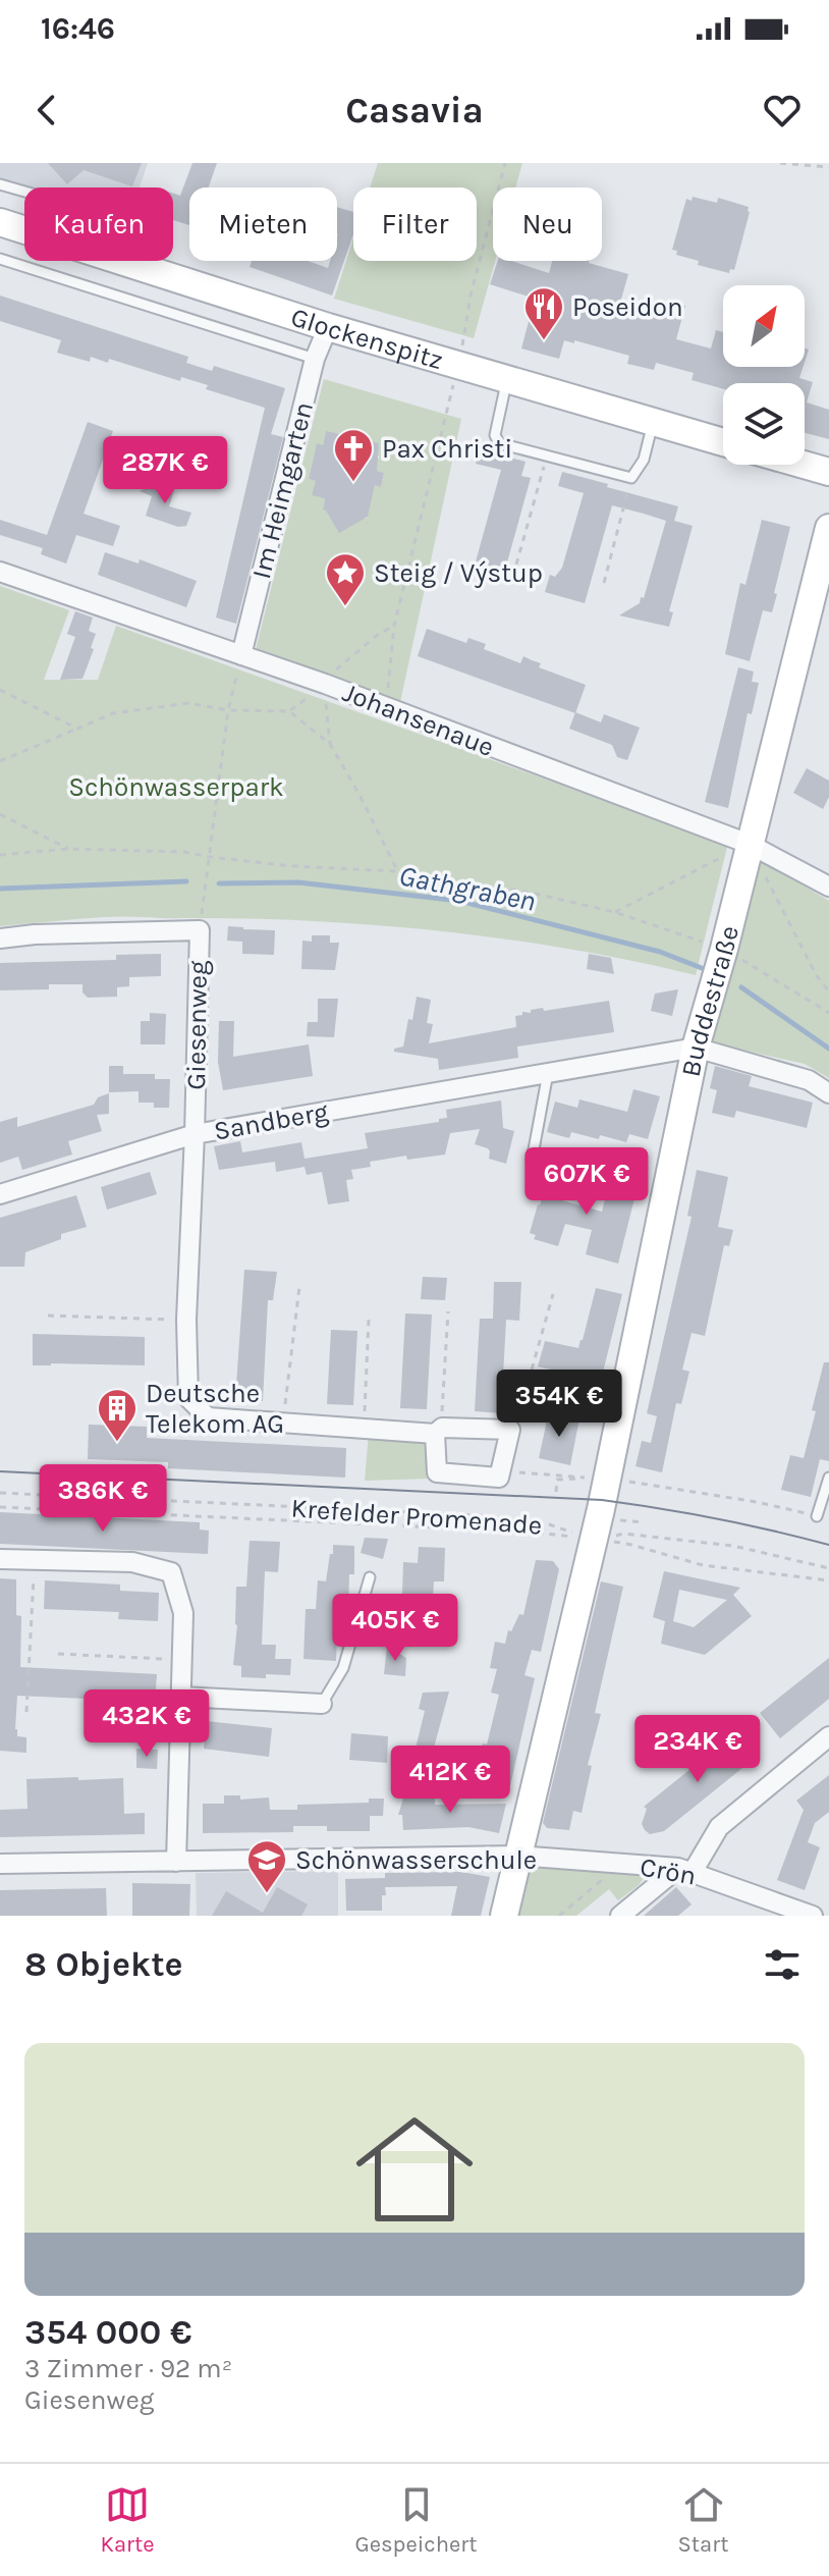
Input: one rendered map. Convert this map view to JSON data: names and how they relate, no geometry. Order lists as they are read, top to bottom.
{
  "streets": {
    "main road": ["Glockenspitz", "Buddestraße"],
    "street": [
      "Im Heimgarten",
      "Johansenaue",
      "Giesenweg",
      "Sandberg",
      "Crön"
    ],
    "path": ["Krefelder Promenade"]
  },
  "crossings": [
    ["Glockenspitz", "Im Heimgarten"],
    ["Im Heimgarten", "Johansenaue"],
    ["Johansenaue", "Buddestraße"],
    ["Buddestraße", "Sandberg"],
    ["Buddestraße", "Krefelder Promenade"],
    ["Giesenweg", "Sandberg"]
  ],
  "water": ["Gathgraben"],
  "parks": ["Schönwasserpark"],
  "places": {
    "restaurant": ["Poseidon"],
    "church": ["Pax Christi"],
    "place": ["Steig / Výstup"],
    "building": ["Deutsche Telekom AG"],
    "school or university": ["Schönwasserschule"]
  },
  "north": "top right",
  "page": {
    "status": "16:46",
    "header": "Casavia",
    "chip": [
      "Kaufen",
      "Mieten",
      "Filter",
      "Neu"
    ],
    "price": [
      "287K €",
      "607K €",
      "354K €",
      "386K €",
      "405K €",
      "432K €",
      "234K €",
      "412K €"
    ],
    "heading": "8 Objekte",
    "list": [
      {
        "name": "354 000 €",
        "note": "3 Zimmer · 92 m² · Giesenweg"
      }
    ],
    "tabs": ["Karte", "Gespeichert", "Start"]
  }
}
